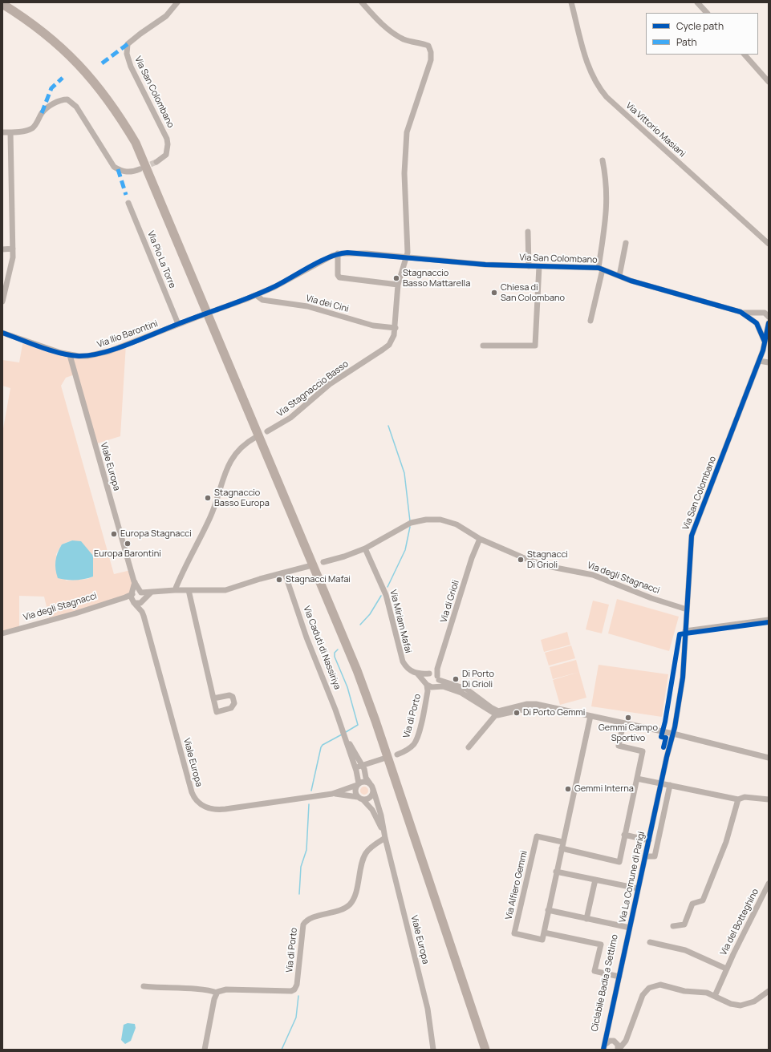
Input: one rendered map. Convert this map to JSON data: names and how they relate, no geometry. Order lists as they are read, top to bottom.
{
  "streets": {
    "street": [
      "Via San Colombano",
      "Via Vittorio Masiani",
      "Via Pio La Torre",
      "Via dei Cini",
      "Via Ilio Barontini",
      "Via Stagnaccio Basso",
      "Viale Europa",
      "Via degli Stagnacci",
      "Via di Grioli",
      "Via Miriam Mafai",
      "Via Caduti di Nassiriya",
      "Via di Porto",
      "Via La Comune di Parigi",
      "Via Alfiero Gemmi",
      "Via del Botteghino"
    ]
  },
  "crossings": [
    ["Via San Colombano", "Via Stagnaccio Basso"],
    ["Via San Colombano", "Via degli Stagnacci"],
    ["Via San Colombano", "Via La Comune di Parigi"],
    ["Via Pio La Torre", "Via Ilio Barontini"],
    ["Via dei Cini", "Via Stagnaccio Basso"],
    ["Via Ilio Barontini", "Viale Europa"],
    ["Viale Europa", "Via degli Stagnacci"],
    ["Viale Europa", "Via di Porto"],
    ["Via degli Stagnacci", "Via di Grioli"],
    ["Via degli Stagnacci", "Via Miriam Mafai"],
    ["Via degli Stagnacci", "Via Caduti di Nassiriya"],
    ["Via di Grioli", "Via di Porto"],
    ["Via Miriam Mafai", "Via di Porto"]
  ],
  "places": [
    "Stagnaccio Basso Mattarella",
    "Chiesa di San Colombano",
    "Stagnaccio Basso Europa",
    "Europa Stagnacci",
    "Europa Barontini",
    "Stagnacci Di Grioli",
    "Stagnacci Mafai",
    "Di Porto Di Grioli",
    "Di Porto Gemmi",
    "Gemmi Campo Sportivo",
    "Gemmi Interna"
  ],
  "legend": ["Cycle path", "Path"]
}
